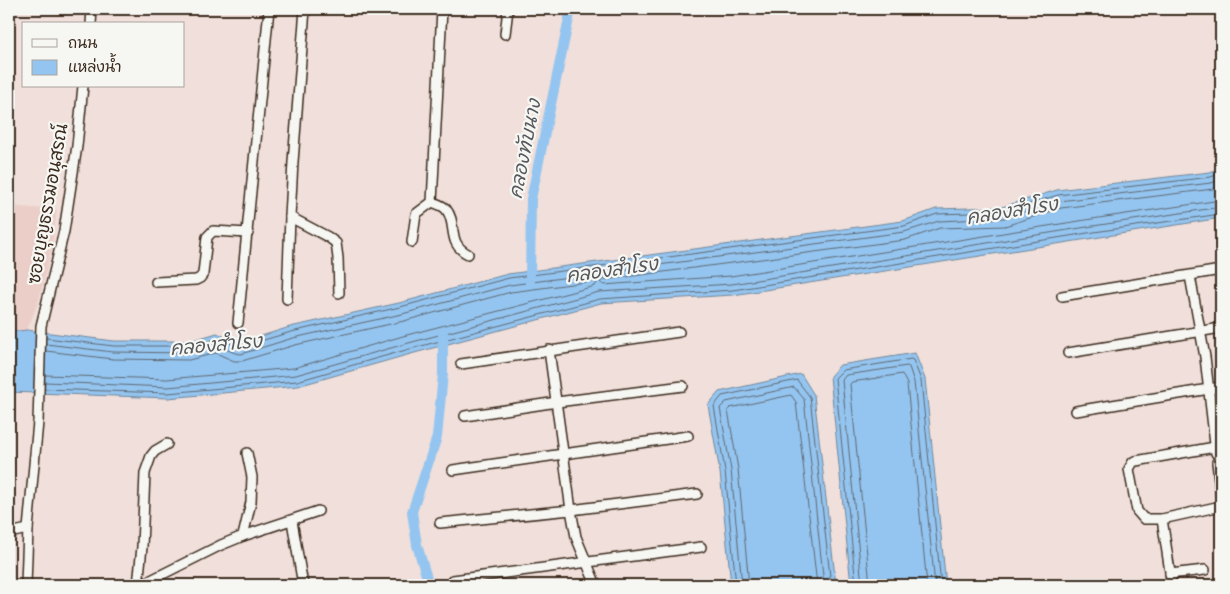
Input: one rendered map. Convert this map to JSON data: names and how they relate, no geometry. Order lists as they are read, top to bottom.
{
  "streets": {
    "street": ["ซอยบุญธรรมอนุสรณ์"]
  },
  "water": ["คลองทับนาง", "คลองสำโรง"],
  "legend": ["ถนน", "แหล่งน้ำ"]
}
